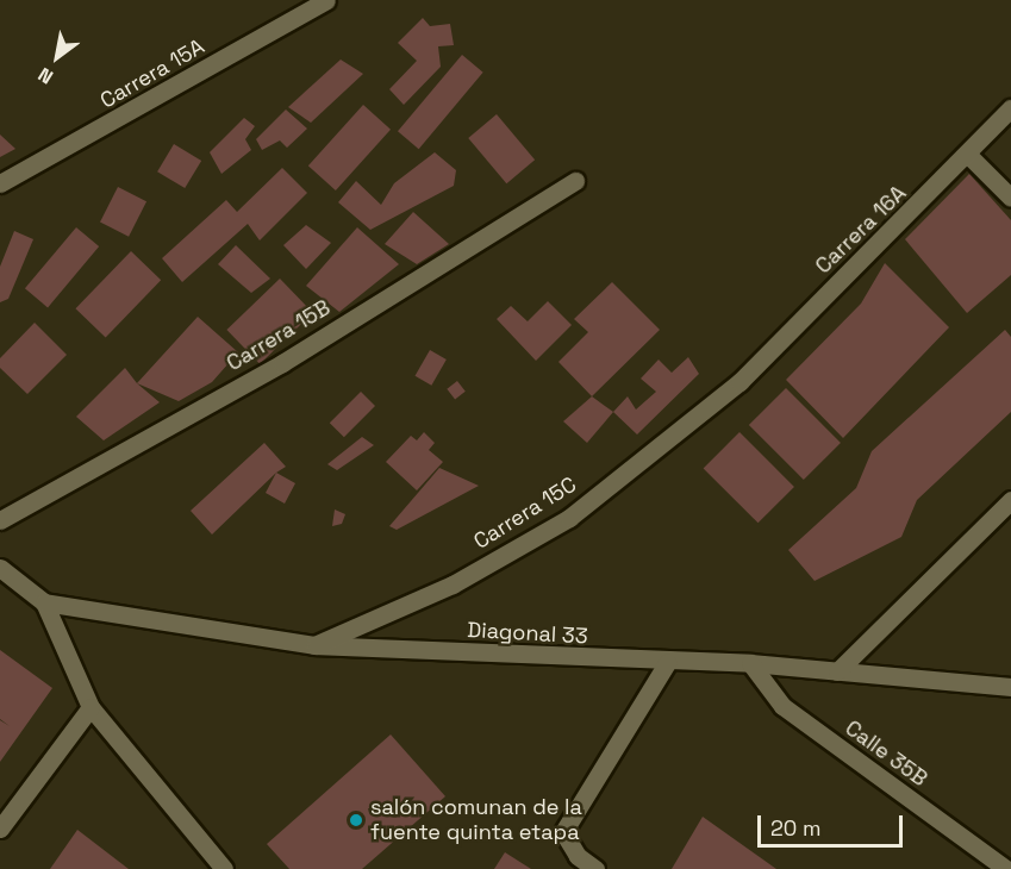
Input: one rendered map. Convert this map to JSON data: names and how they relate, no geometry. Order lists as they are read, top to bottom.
{
  "streets": {
    "street": [
      "Carrera 15A",
      "Carrera 16A",
      "Carrera 15B",
      "Carrera 15C",
      "Diagonal 33",
      "Calle 35B"
    ]
  },
  "crossings": [
    ["Carrera 16A", "Carrera 15C"],
    ["Carrera 15C", "Diagonal 33"],
    ["Diagonal 33", "Calle 35B"]
  ],
  "places": ["salón comunan de la fuente quinta etapa"],
  "scale_bar": "20 m",
  "north": "bottom left"
}
